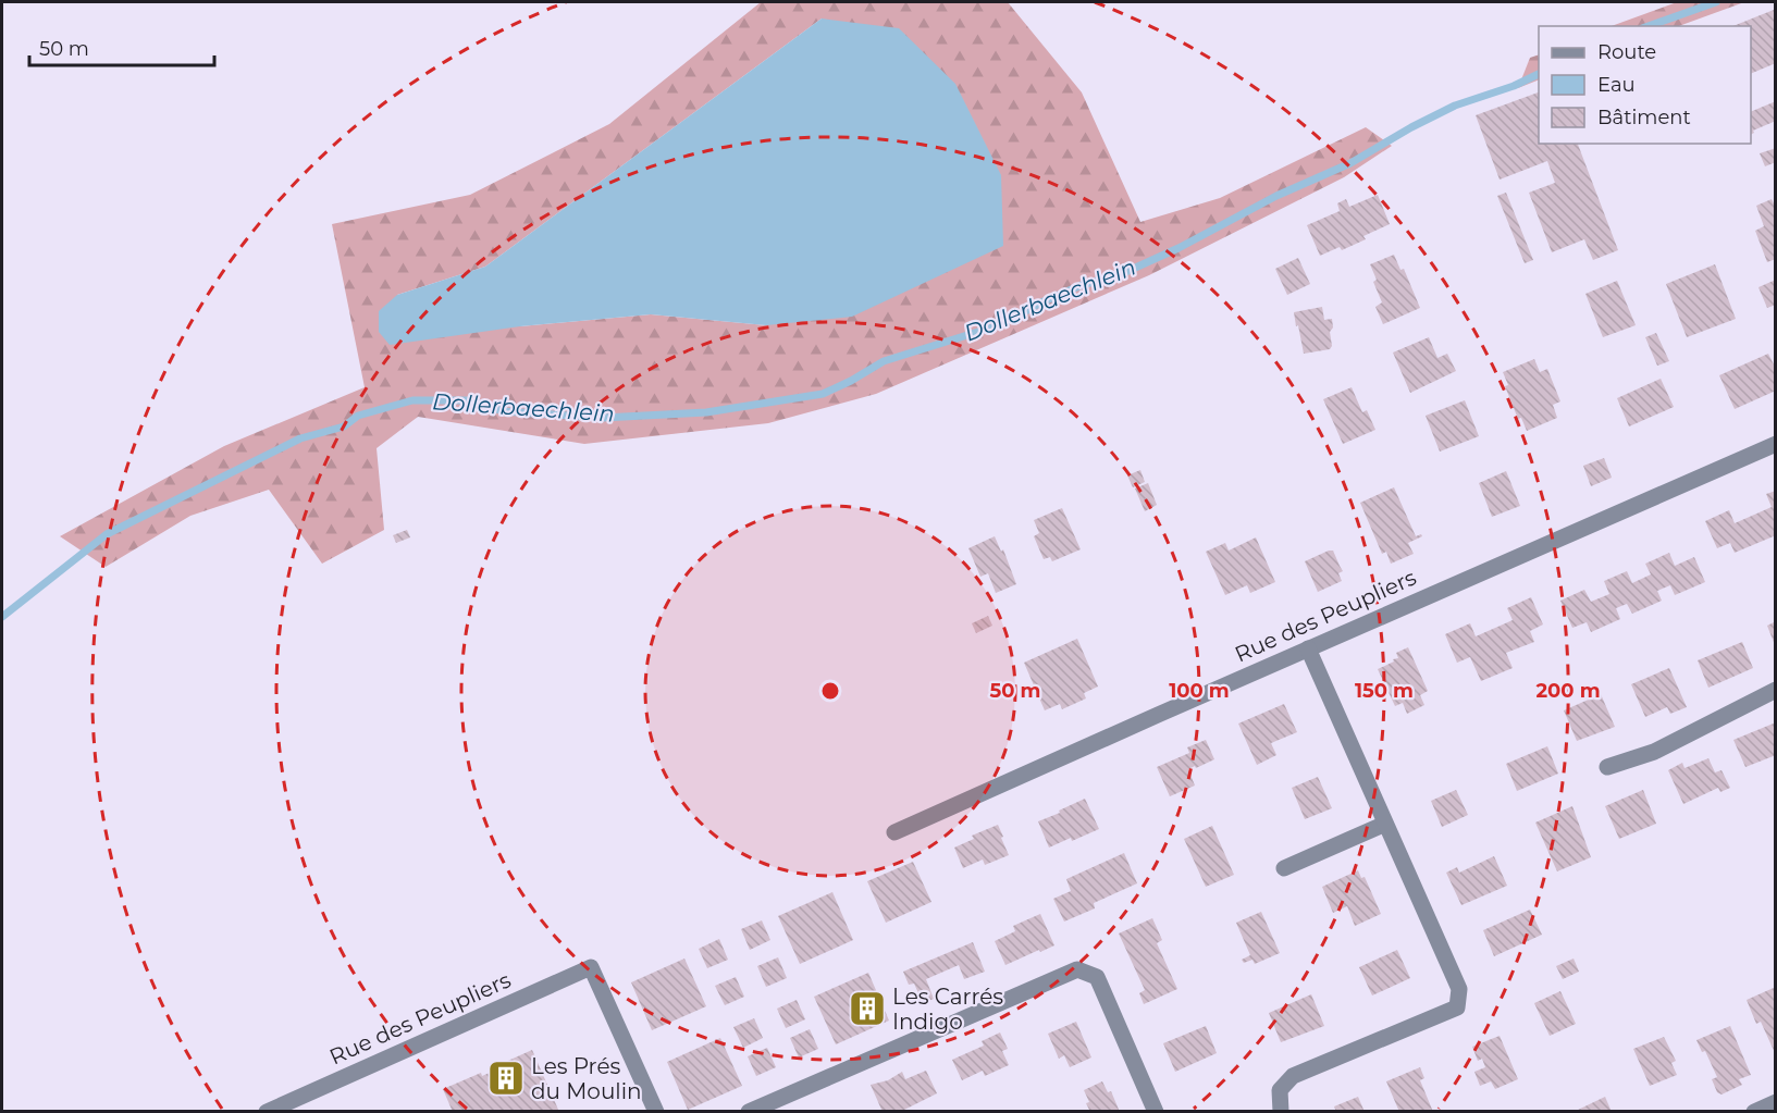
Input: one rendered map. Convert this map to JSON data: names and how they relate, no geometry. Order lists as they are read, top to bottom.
{
  "streets": {
    "street": ["Rue des Peupliers"]
  },
  "water": ["Dollerbaechlein"],
  "places": {
    "building": ["Les Carrés Indigo", "Les Prés du Moulin"]
  },
  "legend": ["Route", "Eau", "Bâtiment"],
  "scale_bar": "50 m",
  "rings": [
    "50 m",
    "100 m",
    "150 m",
    "200 m"
  ]
}
